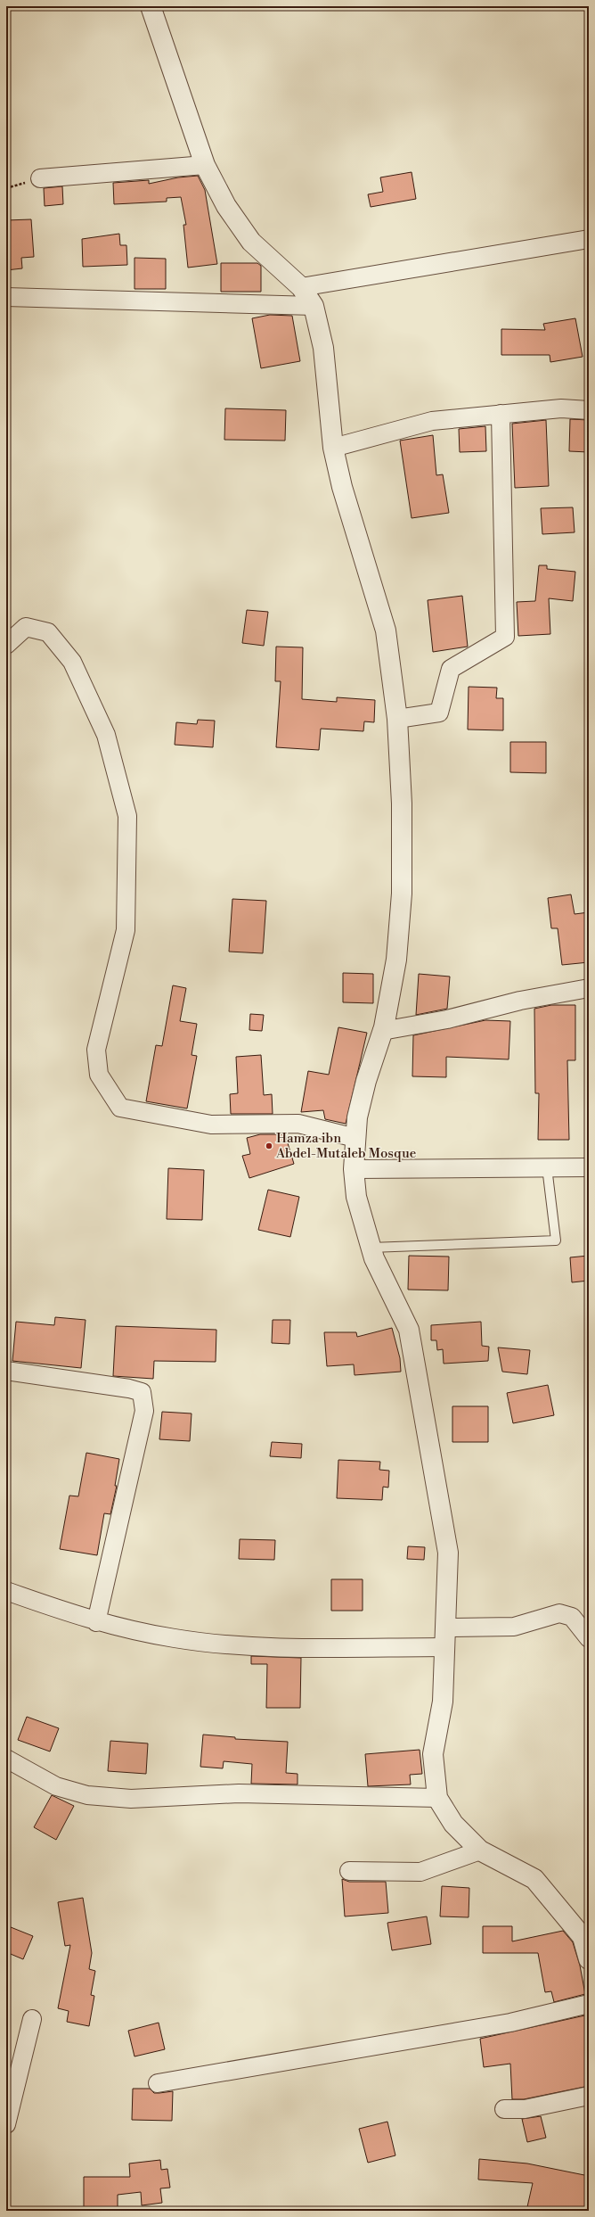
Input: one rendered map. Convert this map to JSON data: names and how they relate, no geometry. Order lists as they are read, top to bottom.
{
  "places": ["Hamza ibn Abdel-Mutaleb Mosque"]
}
